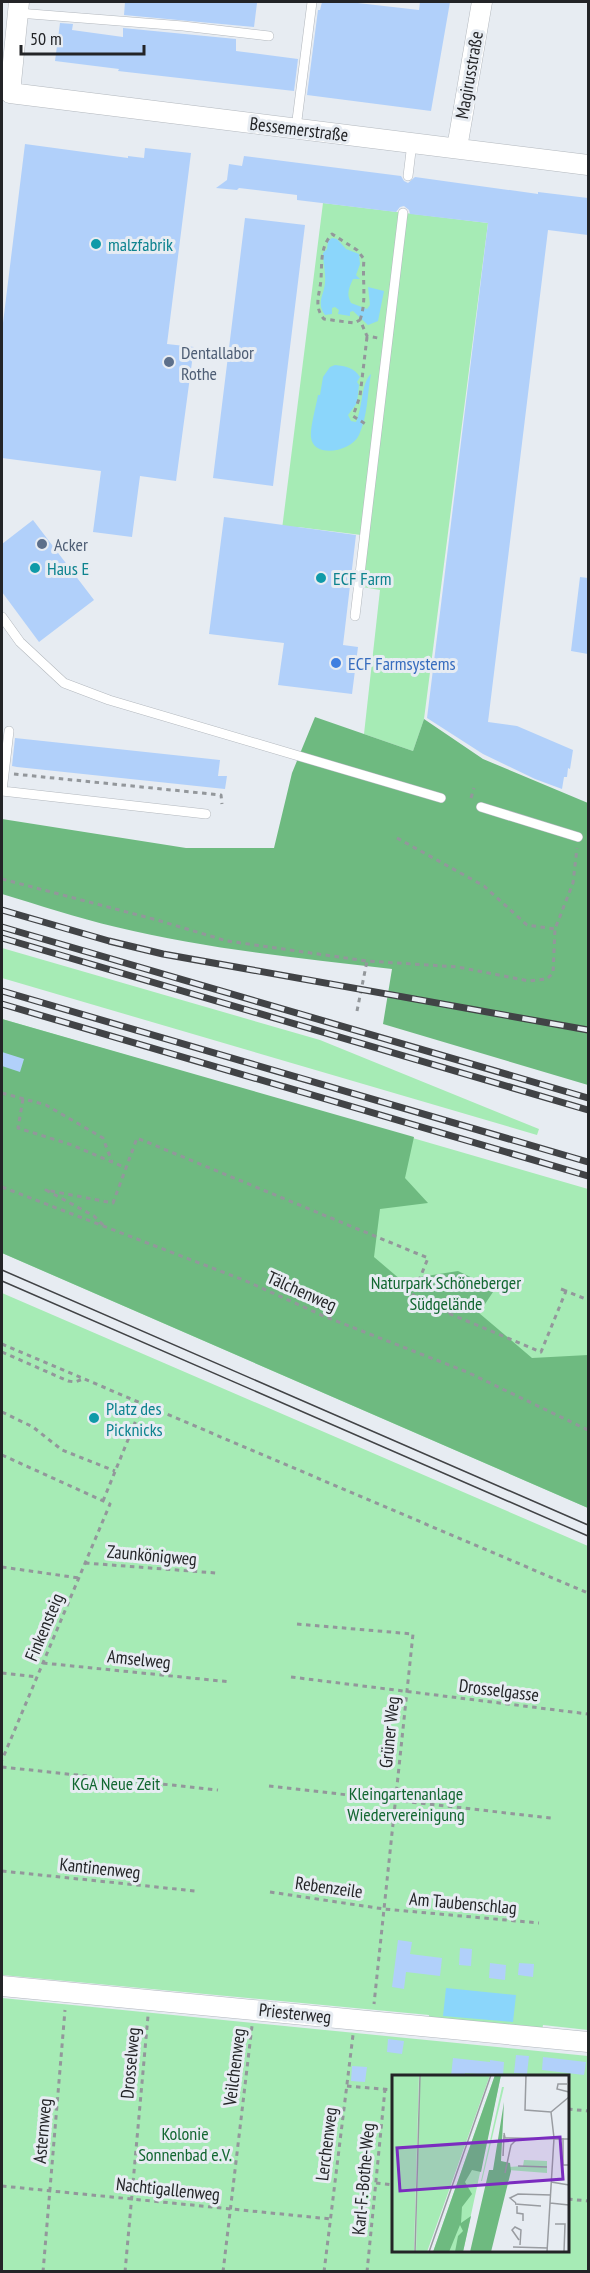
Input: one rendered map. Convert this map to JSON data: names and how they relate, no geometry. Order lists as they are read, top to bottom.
{
  "streets": {
    "street": ["Magirusstraße", "Bessemerstraße", "Priesterweg"],
    "path": [
      "Tälchenweg",
      "Zaunkönigweg",
      "Finkensteig",
      "Amselweg",
      "Drosselgasse",
      "Grüner Weg",
      "Kantinenweg",
      "Rebenzeile",
      "Am Taubenschlag",
      "Drosselweg",
      "Veilchenweg",
      "Asternweg",
      "Lerchenweg",
      "Karl-F.-Bothe-Weg",
      "Nachtigallenweg"
    ]
  },
  "crossings": [
    ["Magirusstraße", "Bessemerstraße"],
    ["Zaunkönigweg", "Finkensteig"],
    ["Finkensteig", "Amselweg"],
    ["Drosselgasse", "Grüner Weg"],
    ["Grüner Weg", "Rebenzeile"],
    ["Grüner Weg", "Am Taubenschlag"],
    ["Grüner Weg", "Priesterweg"],
    ["Grüner Weg", "Lerchenweg"],
    ["Rebenzeile", "Am Taubenschlag"],
    ["Priesterweg", "Drosselweg"],
    ["Priesterweg", "Veilchenweg"],
    ["Priesterweg", "Asternweg"],
    ["Priesterweg", "Lerchenweg"],
    ["Drosselweg", "Nachtigallenweg"],
    ["Veilchenweg", "Nachtigallenweg"],
    ["Asternweg", "Nachtigallenweg"],
    ["Lerchenweg", "Nachtigallenweg"]
  ],
  "parks": [
    "Naturpark Schöneberger Südgelände",
    "KGA Neue Zeit",
    "Kleingartenanlage Wiedervereinigung",
    "Kolonie Sonnenbad e.V."
  ],
  "places": [
    "malzfabrik",
    "Dentallabor Rothe",
    "Acker",
    "Haus E",
    "ECF Farm",
    "ECF Farmsystems",
    "Platz des Picknicks"
  ],
  "scale_bar": "50 m"
}
